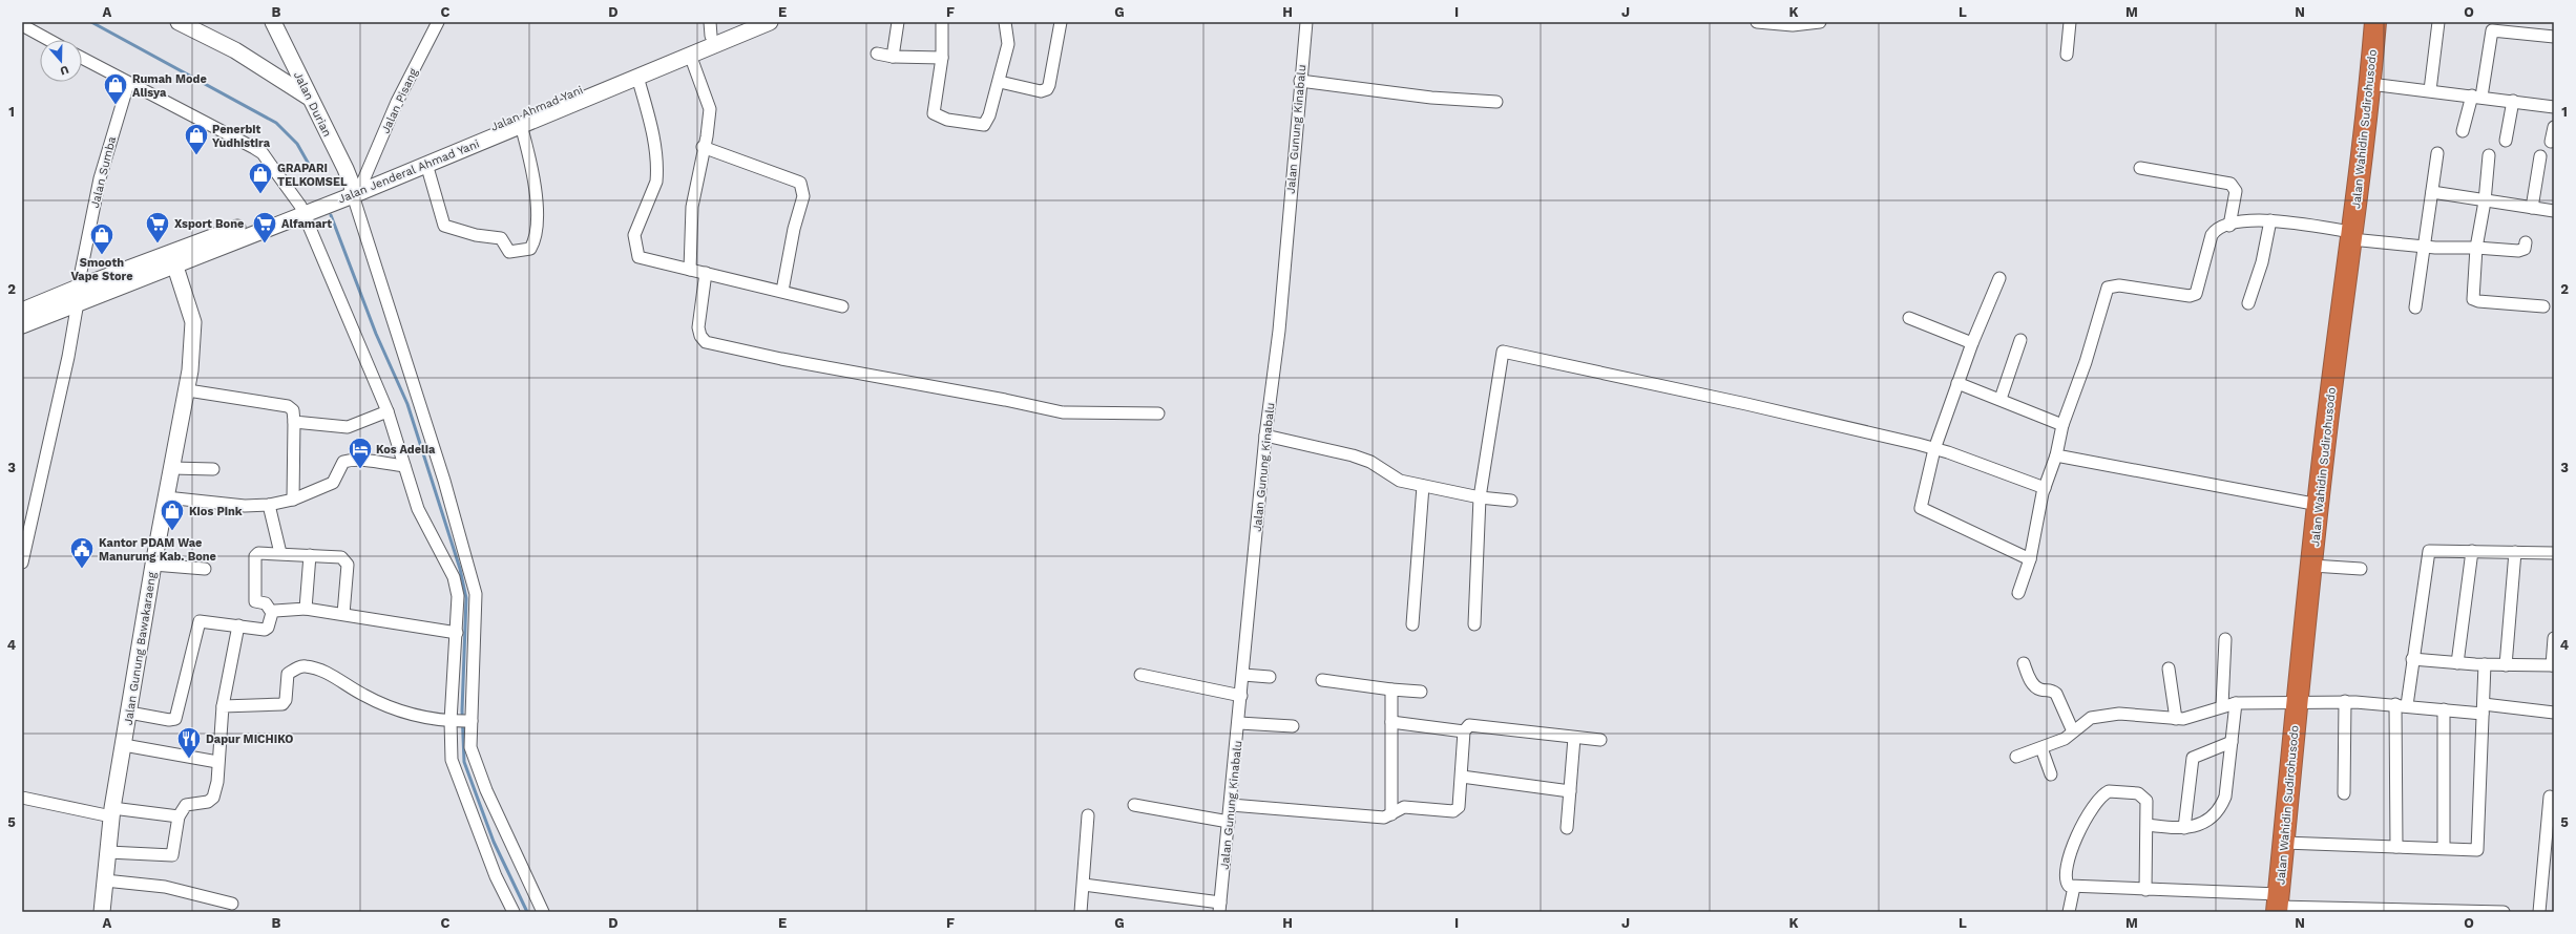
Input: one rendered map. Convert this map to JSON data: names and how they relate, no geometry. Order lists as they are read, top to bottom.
{
  "streets": {
    "highway": ["Jalan Wahidin Sudirohusodo"],
    "main road": [
      "Jalan Durian",
      "Jalan Ahmad Yani",
      "Jalan Jenderal Ahmad Yani",
      "Jalan Gunung Bawakaraeng"
    ],
    "street": ["Jalan Pisang", "Jalan Gunung Kinabalu", "Jalan Sumba"]
  },
  "crossings": [
    ["Jalan Pisang", "Jalan Durian"],
    ["Jalan Pisang", "Jalan Ahmad Yani"],
    ["Jalan Pisang", "Jalan Jenderal Ahmad Yani"],
    ["Jalan Durian", "Jalan Ahmad Yani"],
    ["Jalan Durian", "Jalan Jenderal Ahmad Yani"],
    ["Jalan Ahmad Yani", "Jalan Jenderal Ahmad Yani"],
    ["Jalan Ahmad Yani", "Jalan Sumba"]
  ],
  "places": {
    "shop": [
      "Rumah Mode Alisya",
      "Penerbit Yudhistira",
      "GRAPARI TELKOMSEL",
      "Smooth Vape Store",
      "Kios Pink"
    ],
    "supermarket": ["Xsport Bone", "Alfamart"],
    "hotel": ["Kos Adelia"],
    "public building": ["Kantor PDAM Wae Manurung Kab. Bone"],
    "restaurant": ["Dapur MICHIKO"]
  },
  "north": "bottom",
  "grid": {
    "columns": [
      "A",
      "B",
      "C",
      "D",
      "E",
      "F",
      "G",
      "H",
      "I",
      "J",
      "K",
      "L",
      "M",
      "N",
      "O"
    ],
    "rows": [
      "1",
      "2",
      "3",
      "4",
      "5"
    ]
  }
}
